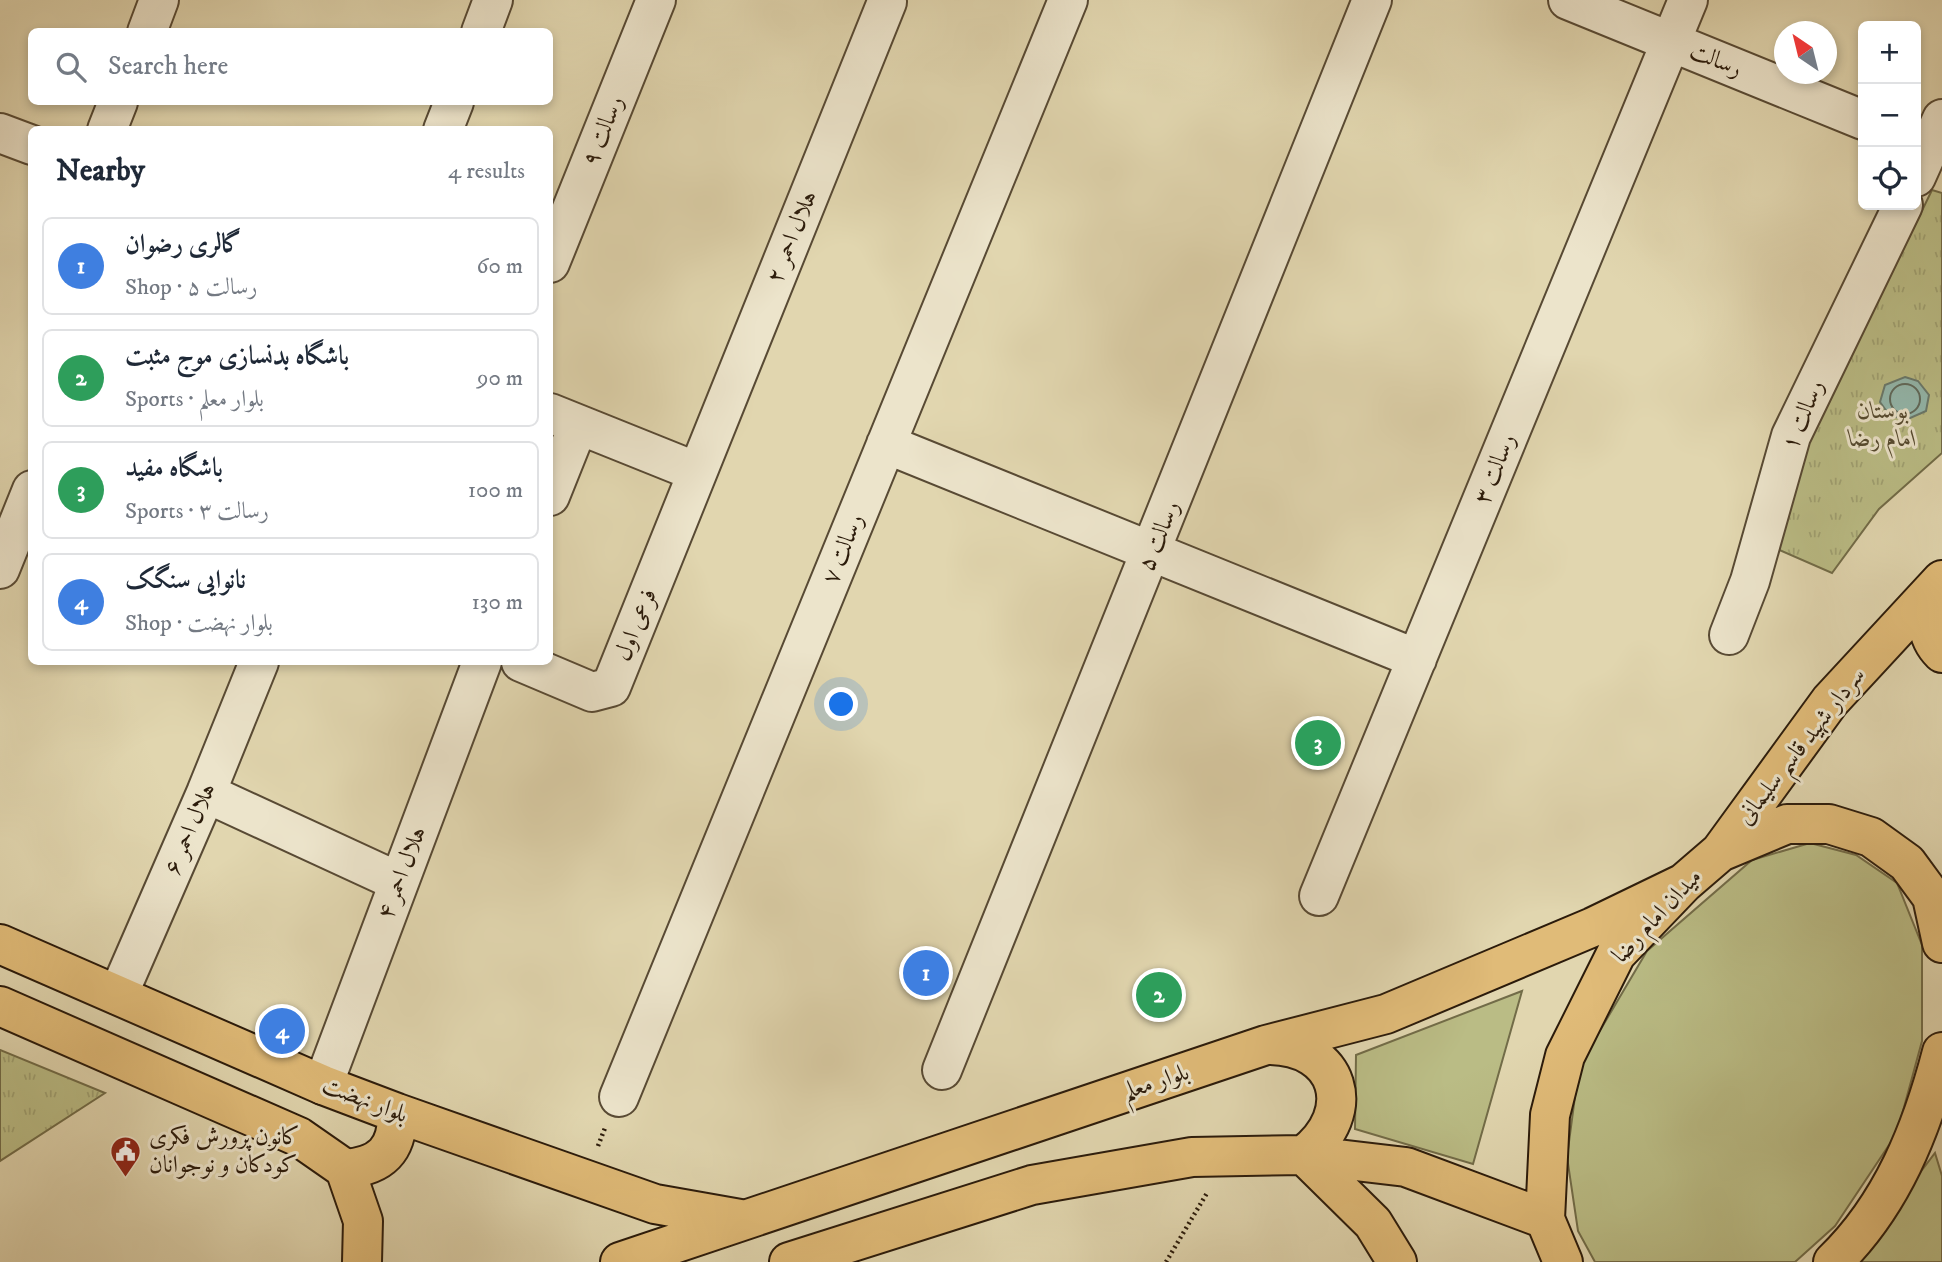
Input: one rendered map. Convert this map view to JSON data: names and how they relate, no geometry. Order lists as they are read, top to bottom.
{
  "streets": {
    "main road": [
      "سردار شهید قاسم سلیمانی",
      "میدان امام رضا",
      "بلوار معلم",
      "بلوار نهضت"
    ],
    "street": [
      "رسالت",
      "رسالت ۹",
      "هلال احمر ۲",
      "رسالت ۱",
      "رسالت ۳",
      "رسالت ۵",
      "رسالت ۷",
      "فرعی اول",
      "هلال احمر ۶",
      "هلال احمر ۴"
    ]
  },
  "crossings": [
    ["رسالت", "رسالت ۳"],
    ["هلال احمر ۲", "فرعی اول"],
    ["سردار شهید قاسم سلیمانی", "میدان امام رضا"],
    ["هلال احمر ۶", "بلوار نهضت"],
    ["هلال احمر ۴", "بلوار نهضت"],
    ["میدان امام رضا", "بلوار معلم"],
    ["بلوار معلم", "بلوار نهضت"]
  ],
  "parks": ["بوستان امام رضا"],
  "places": {
    "public building": ["کانون پرورش فکری کودکان و نوجوانان"]
  },
  "north": "top left",
  "page": {
    "map_buttons": ["+", "−"],
    "search": "Search here",
    "heading": ["Nearby", "4 results"],
    "list": [
      {
        "mark": "1",
        "name": "گالری رضوان",
        "note": "Shop · رسالت ۵",
        "value": "60 m"
      },
      {
        "mark": "2",
        "name": "باشگاه بدنسازی موج مثبت",
        "note": "Sports · بلوار معلم",
        "value": "90 m"
      },
      {
        "mark": "3",
        "name": "باشگاه مفید",
        "note": "Sports · رسالت ۳",
        "value": "100 m"
      },
      {
        "mark": "4",
        "name": "نانوایی سنگک",
        "note": "Shop · بلوار نهضت",
        "value": "130 m"
      }
    ],
    "pins": [
      "3",
      "1",
      "2",
      "4"
    ]
  }
}
